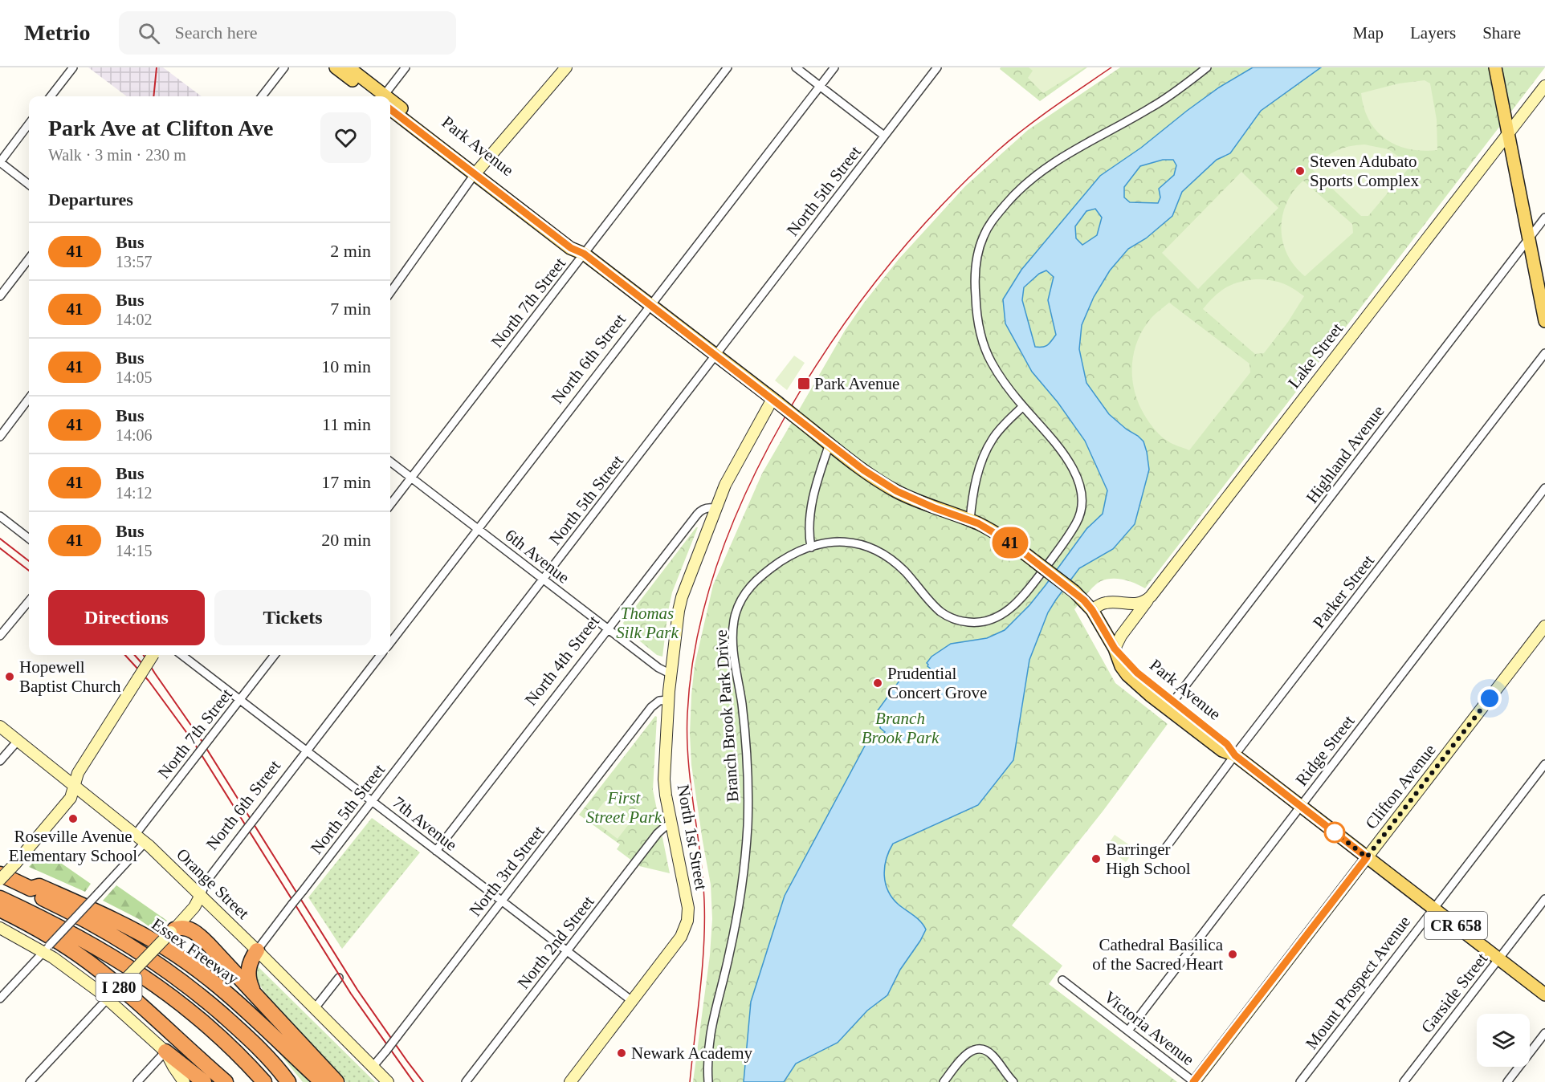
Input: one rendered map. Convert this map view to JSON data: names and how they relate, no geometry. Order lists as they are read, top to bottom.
{
  "streets": {
    "highway": ["Essex Freeway", "I 280"],
    "main road": [
      "Park Avenue",
      "Lake Street",
      "North 6th Street",
      "Clifton Avenue",
      "North 1st Street",
      "Orange Street",
      "CR 658"
    ],
    "street": [
      "North 5th Street",
      "North 7th Street",
      "Highland Avenue",
      "6th Avenue",
      "Parker Street",
      "North 4th Street",
      "Branch Brook Park Drive",
      "Ridge Street",
      "7th Avenue",
      "North 3rd Street",
      "North 2nd Street",
      "Mount Prospect Avenue",
      "Garside Street",
      "Victoria Avenue"
    ]
  },
  "crossings": [
    ["Park Avenue", "North 5th Street"],
    ["Park Avenue", "North 7th Street"],
    ["Park Avenue", "Lake Street"],
    ["Park Avenue", "North 6th Street"],
    ["Park Avenue", "Highland Avenue"],
    ["Park Avenue", "Parker Street"],
    ["Park Avenue", "Ridge Street"],
    ["Park Avenue", "Clifton Avenue"],
    ["Park Avenue", "Mount Prospect Avenue"],
    ["Park Avenue", "Garside Street"],
    ["North 5th Street", "6th Avenue"],
    ["North 5th Street", "7th Avenue"],
    ["North 5th Street", "Orange Street"],
    ["North 7th Street", "6th Avenue"],
    ["North 7th Street", "7th Avenue"],
    ["North 7th Street", "Orange Street"],
    ["North 6th Street", "6th Avenue"],
    ["North 6th Street", "7th Avenue"],
    ["North 6th Street", "Orange Street"],
    ["6th Avenue", "North 4th Street"],
    ["6th Avenue", "North 1st Street"],
    ["North 4th Street", "7th Avenue"],
    ["North 4th Street", "North 1st Street"],
    ["Ridge Street", "Victoria Avenue"],
    ["Clifton Avenue", "Victoria Avenue"],
    ["7th Avenue", "North 1st Street"],
    ["7th Avenue", "North 3rd Street"],
    ["7th Avenue", "North 2nd Street"],
    ["North 1st Street", "North 3rd Street"],
    ["North 1st Street", "North 2nd Street"],
    ["North 3rd Street", "Orange Street"]
  ],
  "parks": ["Thomas Silk Park", "Branch Brook Park", "First Street Park"],
  "places": {
    "other": [
      "Steven Adubato Sports Complex",
      "Hopewell Baptist Church",
      "Prudential Concert Grove",
      "Roseville Avenue Elementary School",
      "Barringer High School",
      "Cathedral Basilica of the Sacred Heart",
      "Newark Academy"
    ],
    "transit": ["Park Avenue"]
  },
  "lines": ["bus line 41"],
  "page": {
    "header": "Metrio",
    "search": "Search here",
    "nav": ["Map", "Layers", "Share"],
    "on_map": "41",
    "heading": [
      ["Park Ave at Clifton Ave", "Walk · 3 min · 230 m"],
      "Departures"
    ],
    "list": [
      {
        "mark": "41",
        "name": "Bus",
        "note": "13:57",
        "value": "2 min"
      },
      {
        "mark": "41",
        "name": "Bus",
        "note": "14:02",
        "value": "7 min"
      },
      {
        "mark": "41",
        "name": "Bus",
        "note": "14:05",
        "value": "10 min"
      },
      {
        "mark": "41",
        "name": "Bus",
        "note": "14:06",
        "value": "11 min"
      },
      {
        "mark": "41",
        "name": "Bus",
        "note": "14:12",
        "value": "17 min"
      },
      {
        "mark": "41",
        "name": "Bus",
        "note": "14:15",
        "value": "20 min"
      }
    ],
    "buttons": ["Directions", "Tickets"]
  }
}
